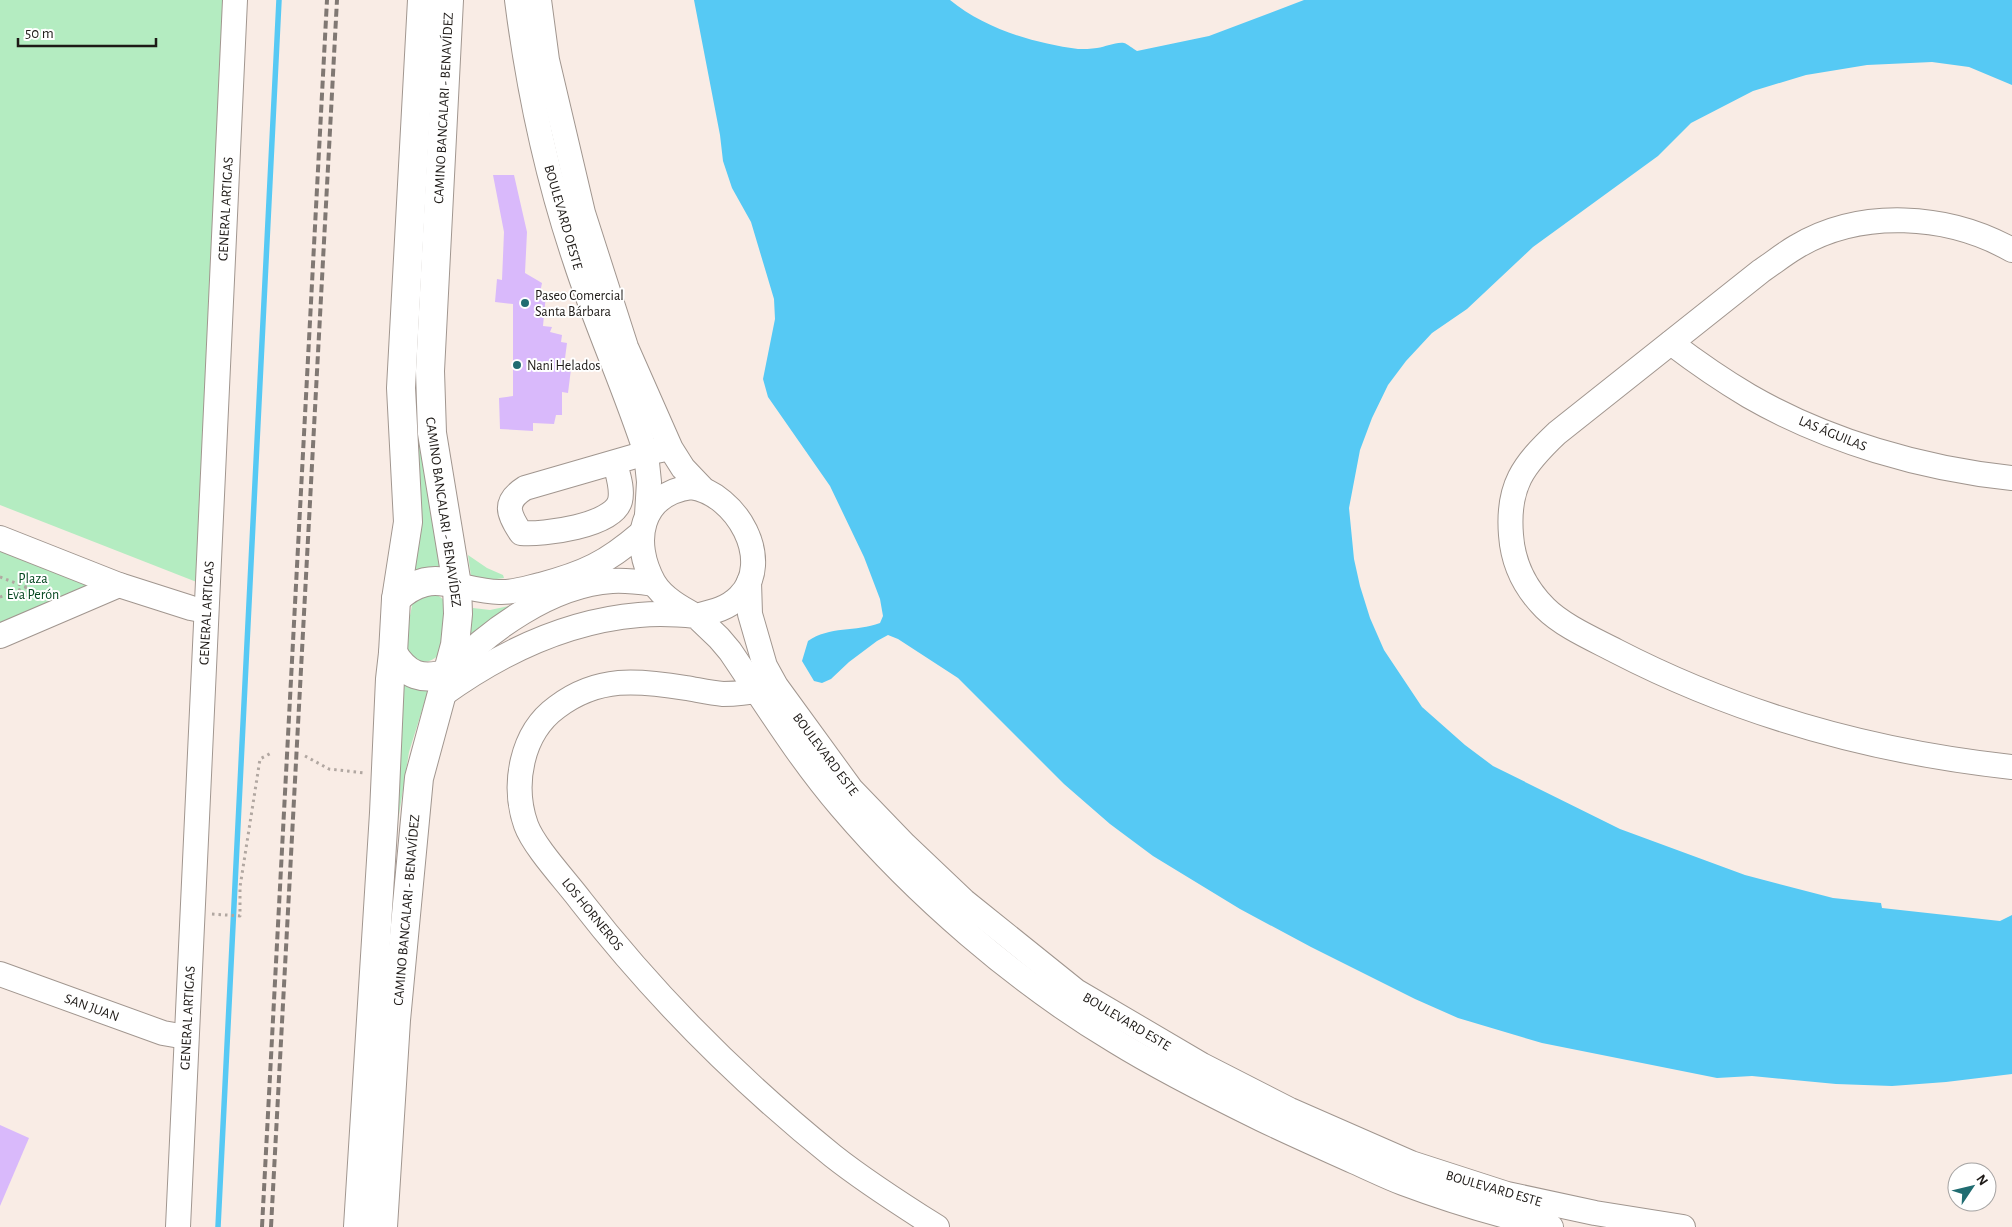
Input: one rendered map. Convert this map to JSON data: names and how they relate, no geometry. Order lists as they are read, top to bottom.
{
  "streets": {
    "main road": ["CAMINO BANCALARI - BENAVÍDEZ"],
    "street": [
      "GENERAL ARTIGAS",
      "BOULEVARD OESTE",
      "LAS ÁGUILAS",
      "BOULEVARD ESTE",
      "LOS HORNEROS",
      "SAN JUAN"
    ]
  },
  "crossings": [
    ["GENERAL ARTIGAS", "SAN JUAN"],
    ["BOULEVARD OESTE", "BOULEVARD ESTE"],
    ["BOULEVARD ESTE", "LOS HORNEROS"]
  ],
  "parks": ["Plaza Eva Perón"],
  "places": ["Paseo Comercial Santa Bárbara", "Nani Helados"],
  "scale_bar": "50 m",
  "north": "top right"
}
